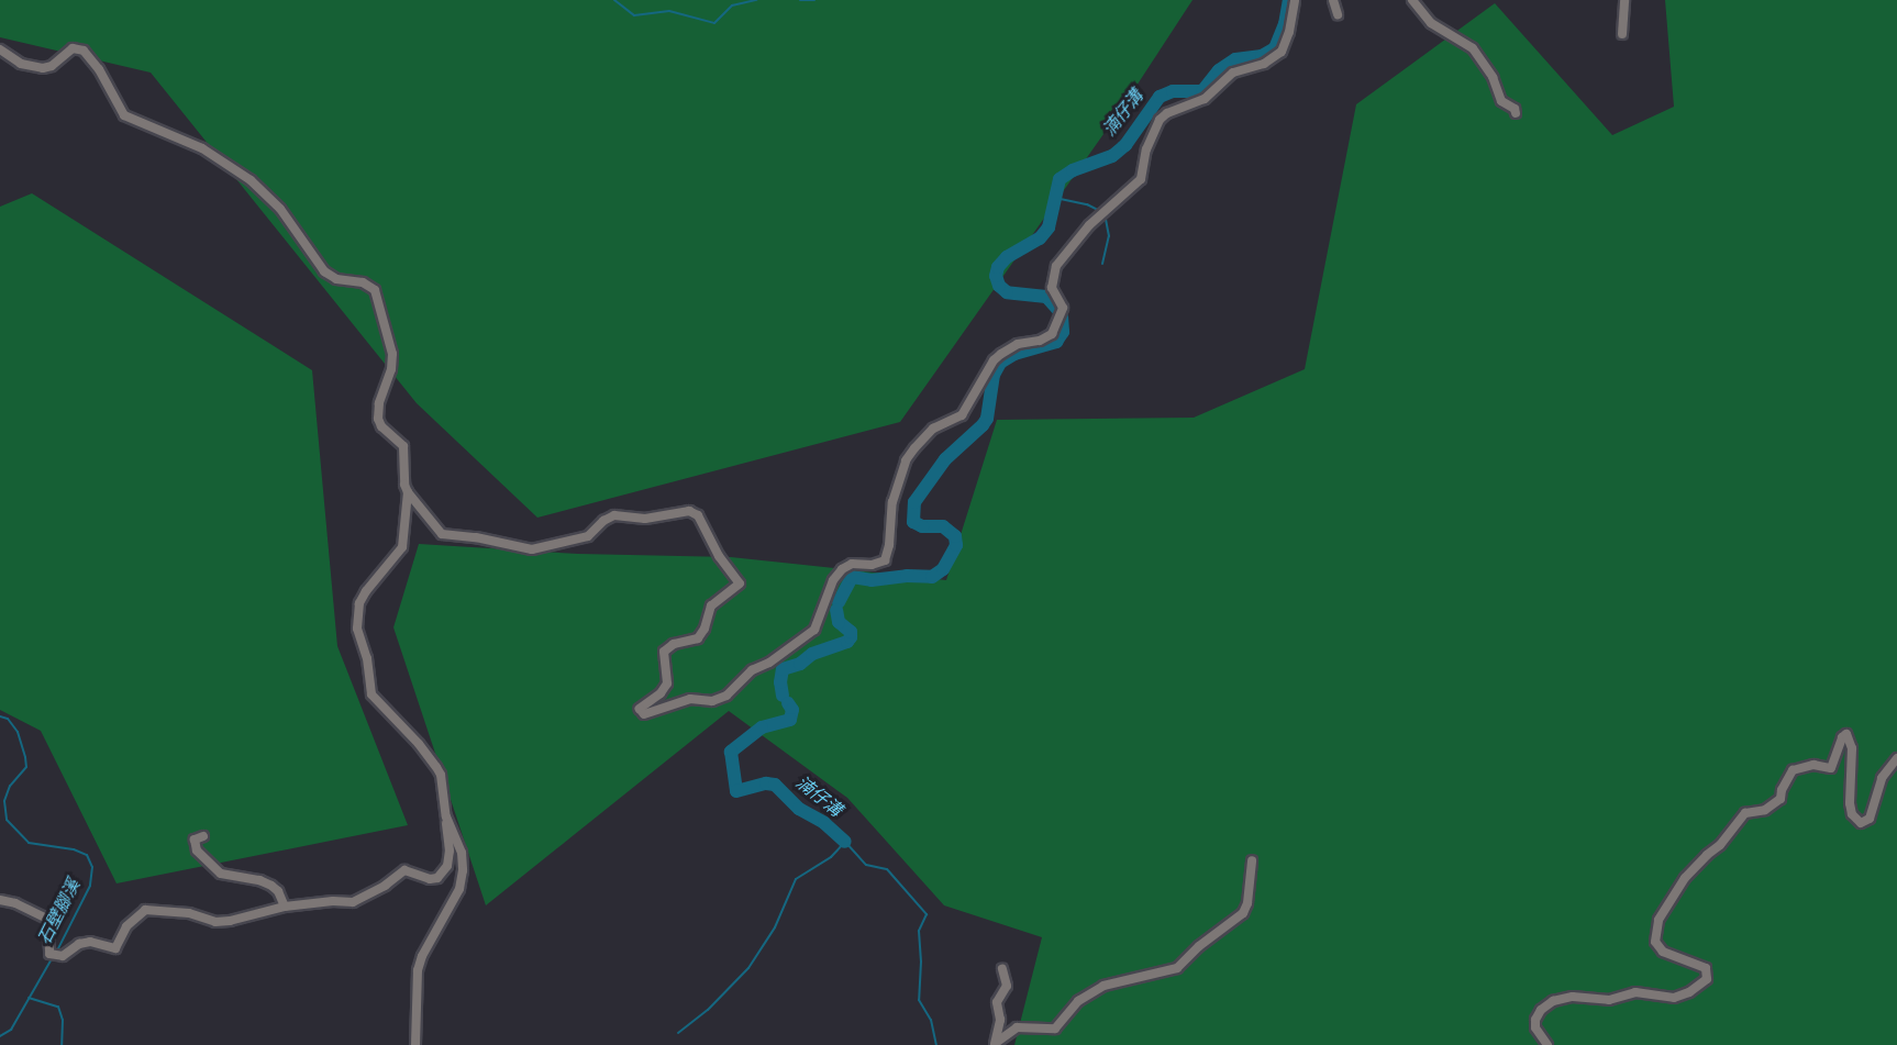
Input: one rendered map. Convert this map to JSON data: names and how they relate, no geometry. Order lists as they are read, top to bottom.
{
  "water": ["湳仔溝", "石壁腳溪"]
}
